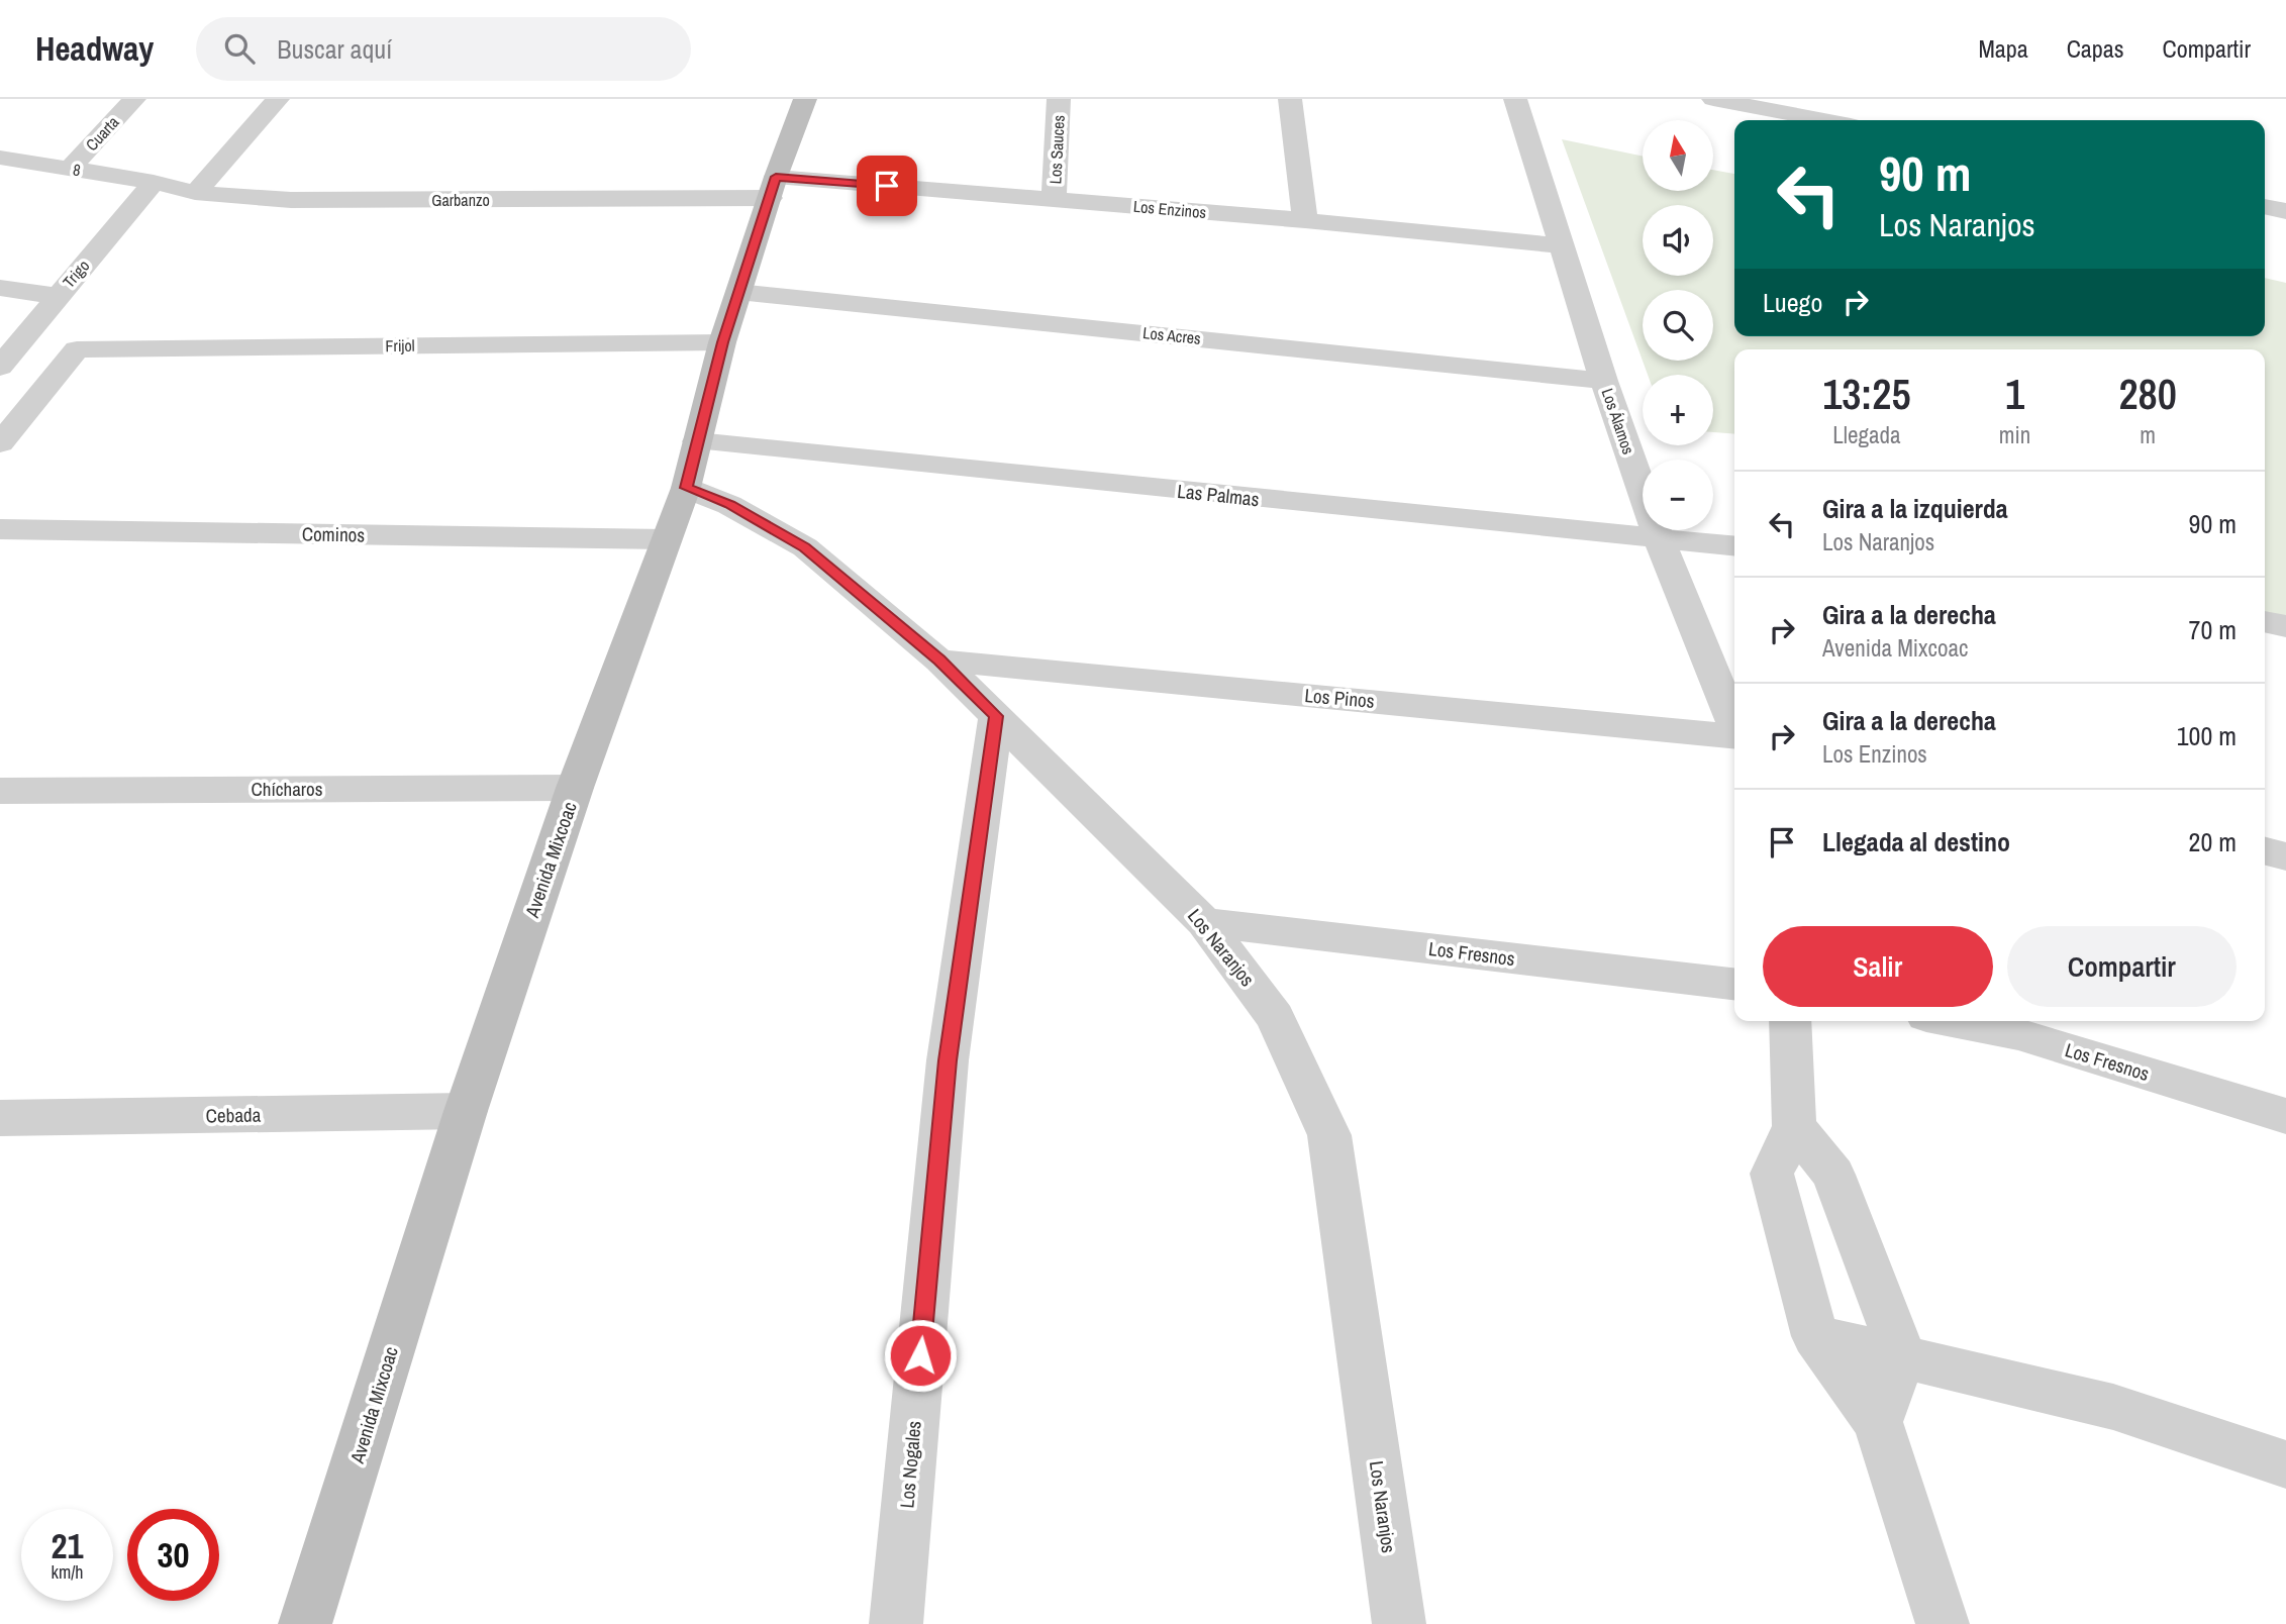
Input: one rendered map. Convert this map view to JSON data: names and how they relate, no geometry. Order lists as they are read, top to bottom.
{
  "streets": {
    "street": [
      "Cuarta",
      "Los Sauces",
      "8",
      "Garbanzo",
      "Los Enzinos",
      "Trigo",
      "Los Acres",
      "Frijol",
      "Los Álamos",
      "Las Palmas",
      "Cominos",
      "Los Pinos",
      "Chícharos",
      "Avenida Mixcoac",
      "Los Naranjos",
      "Los Fresnos",
      "Cebada",
      "Los Nogales"
    ]
  },
  "crossings": [
    ["Cuarta", "8"],
    ["Los Sauces", "Los Enzinos"],
    ["8", "Garbanzo"],
    ["8", "Trigo"],
    ["Garbanzo", "Los Enzinos"],
    ["Garbanzo", "Trigo"],
    ["Garbanzo", "Avenida Mixcoac"],
    ["Los Enzinos", "Los Álamos"],
    ["Los Enzinos", "Avenida Mixcoac"],
    ["Los Acres", "Los Álamos"],
    ["Los Acres", "Avenida Mixcoac"],
    ["Frijol", "Avenida Mixcoac"],
    ["Los Álamos", "Las Palmas"],
    ["Las Palmas", "Avenida Mixcoac"],
    ["Cominos", "Avenida Mixcoac"],
    ["Los Pinos", "Los Naranjos"],
    ["Chícharos", "Avenida Mixcoac"],
    ["Avenida Mixcoac", "Los Naranjos"],
    ["Avenida Mixcoac", "Cebada"],
    ["Los Naranjos", "Los Fresnos"],
    ["Los Naranjos", "Los Nogales"]
  ],
  "north": "top",
  "page": {
    "header": "Headway",
    "search": "Buscar aquí",
    "nav": ["Mapa", "Capas", "Compartir"],
    "map_buttons": ["+", "−"],
    "turn": ["90 m", "Los Naranjos"],
    "then": "Luego",
    "eta": [
      "13:25",
      "Llegada",
      "1",
      "min",
      "280",
      "m"
    ],
    "list": [
      {
        "name": "Gira a la izquierda",
        "note": "Los Naranjos",
        "value": "90 m"
      },
      {
        "name": "Gira a la derecha",
        "note": "Avenida Mixcoac",
        "value": "70 m"
      },
      {
        "name": "Gira a la derecha",
        "note": "Los Enzinos",
        "value": "100 m"
      },
      {
        "name": "Llegada al destino",
        "value": "20 m"
      }
    ],
    "buttons": ["Salir", "Compartir"],
    "speed": "21 km/h",
    "limit": "30"
  }
}
